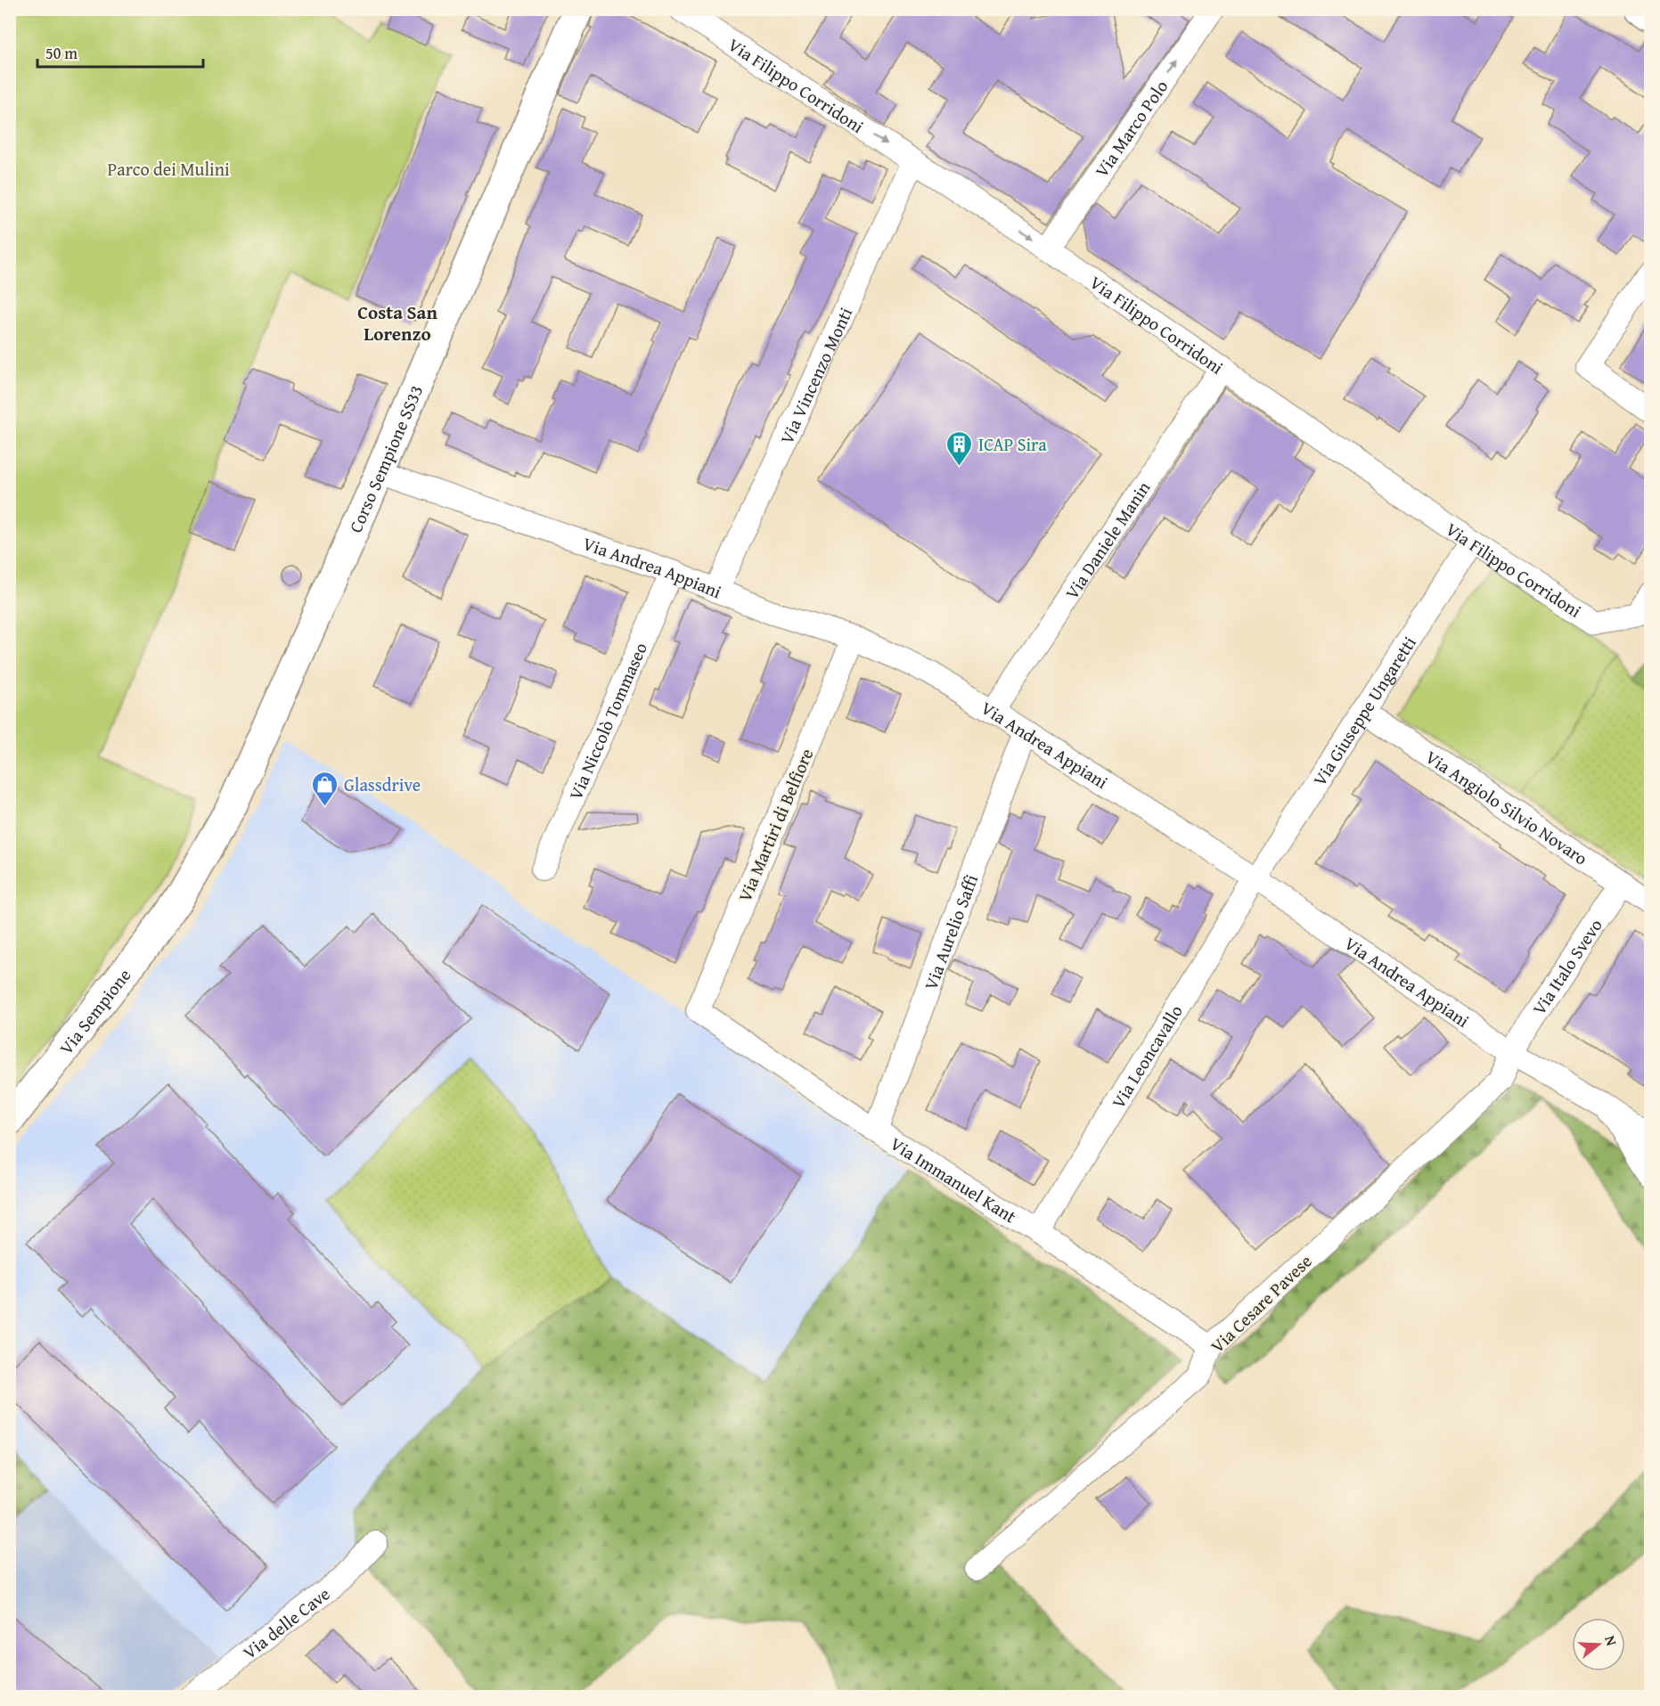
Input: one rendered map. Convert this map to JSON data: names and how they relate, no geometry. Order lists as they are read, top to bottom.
{
  "streets": {
    "main road": ["Corso Sempione SS33", "Via Sempione"],
    "street": [
      "Via Filippo Corridoni",
      "Via Marco Polo",
      "Via Vincenzo Monti",
      "Via Daniele Manin",
      "Via Andrea Appiani",
      "Via Giuseppe Ungaretti",
      "Via Niccolò Tommaseo",
      "Via Angiolo Silvio Novaro",
      "Via Martiri di Belfiore",
      "Via Aurelio Saffi",
      "Via Italo Svevo",
      "Via Leoncavallo",
      "Via Immanuel Kant",
      "Via Cesare Pavese",
      "Via delle Cave"
    ]
  },
  "crossings": [
    ["Via Filippo Corridoni", "Via Marco Polo"],
    ["Via Filippo Corridoni", "Via Vincenzo Monti"],
    ["Via Filippo Corridoni", "Via Daniele Manin"],
    ["Via Filippo Corridoni", "Via Giuseppe Ungaretti"],
    ["Via Vincenzo Monti", "Via Andrea Appiani"],
    ["Corso Sempione SS33", "Via Andrea Appiani"],
    ["Corso Sempione SS33", "Via Sempione"],
    ["Via Daniele Manin", "Via Andrea Appiani"],
    ["Via Andrea Appiani", "Via Giuseppe Ungaretti"],
    ["Via Andrea Appiani", "Via Niccolò Tommaseo"],
    ["Via Andrea Appiani", "Via Martiri di Belfiore"],
    ["Via Andrea Appiani", "Via Aurelio Saffi"],
    ["Via Andrea Appiani", "Via Italo Svevo"],
    ["Via Andrea Appiani", "Via Leoncavallo"],
    ["Via Andrea Appiani", "Via Cesare Pavese"],
    ["Via Giuseppe Ungaretti", "Via Angiolo Silvio Novaro"],
    ["Via Giuseppe Ungaretti", "Via Leoncavallo"],
    ["Via Angiolo Silvio Novaro", "Via Italo Svevo"],
    ["Via Martiri di Belfiore", "Via Immanuel Kant"],
    ["Via Aurelio Saffi", "Via Immanuel Kant"],
    ["Via Italo Svevo", "Via Cesare Pavese"],
    ["Via Leoncavallo", "Via Immanuel Kant"],
    ["Via Immanuel Kant", "Via Cesare Pavese"]
  ],
  "one_way": ["Via Filippo Corridoni", "Via Marco Polo"],
  "districts": ["Costa San Lorenzo"],
  "parks": ["Parco dei Mulini"],
  "places": {
    "building": ["ICAP Sira"],
    "shop": ["Glassdrive"]
  },
  "scale_bar": "50 m",
  "north": "right"
}
